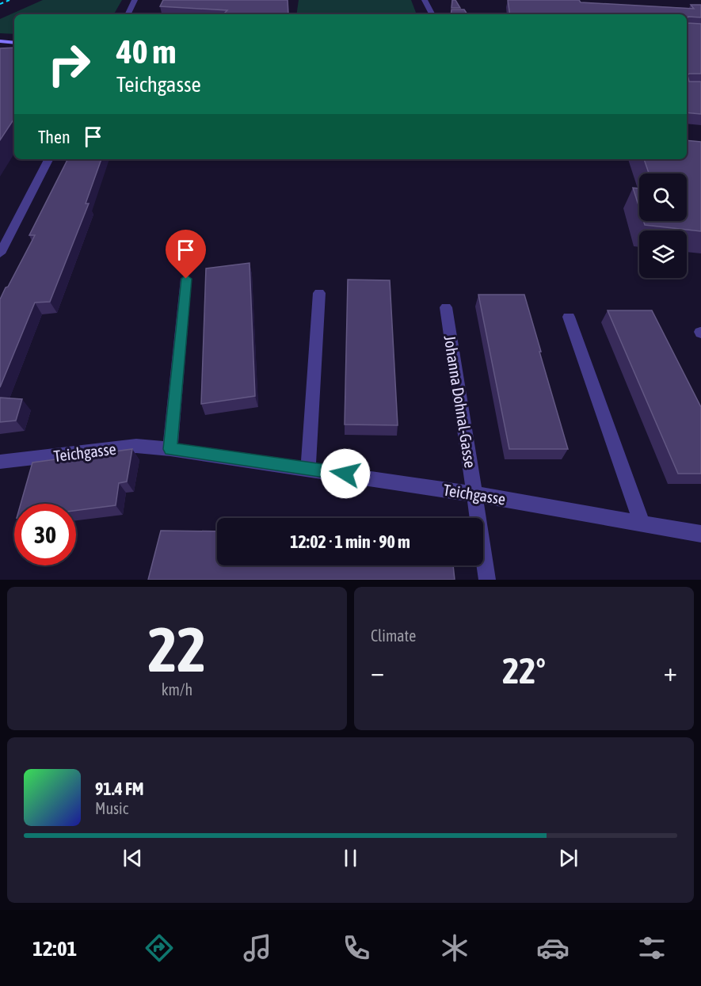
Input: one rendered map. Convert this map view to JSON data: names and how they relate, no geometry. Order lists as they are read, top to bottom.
{
  "streets": {
    "street": ["Johanna Dohnal-Gasse", "Teichgasse"]
  },
  "crossings": [
    ["Johanna Dohnal-Gasse", "Teichgasse"]
  ],
  "page": {
    "turn": ["40 m", "Teichgasse"],
    "then": "Then",
    "limit": "30",
    "trip": "12:02 · 1 min · 90 m",
    "tile": [
      ["22", "km/h"],
      "Climate"
    ],
    "heat": ["−", "22°", "+"],
    "song": ["91.4 FM", "Music"],
    "tabs": "12:01"
  }
}
